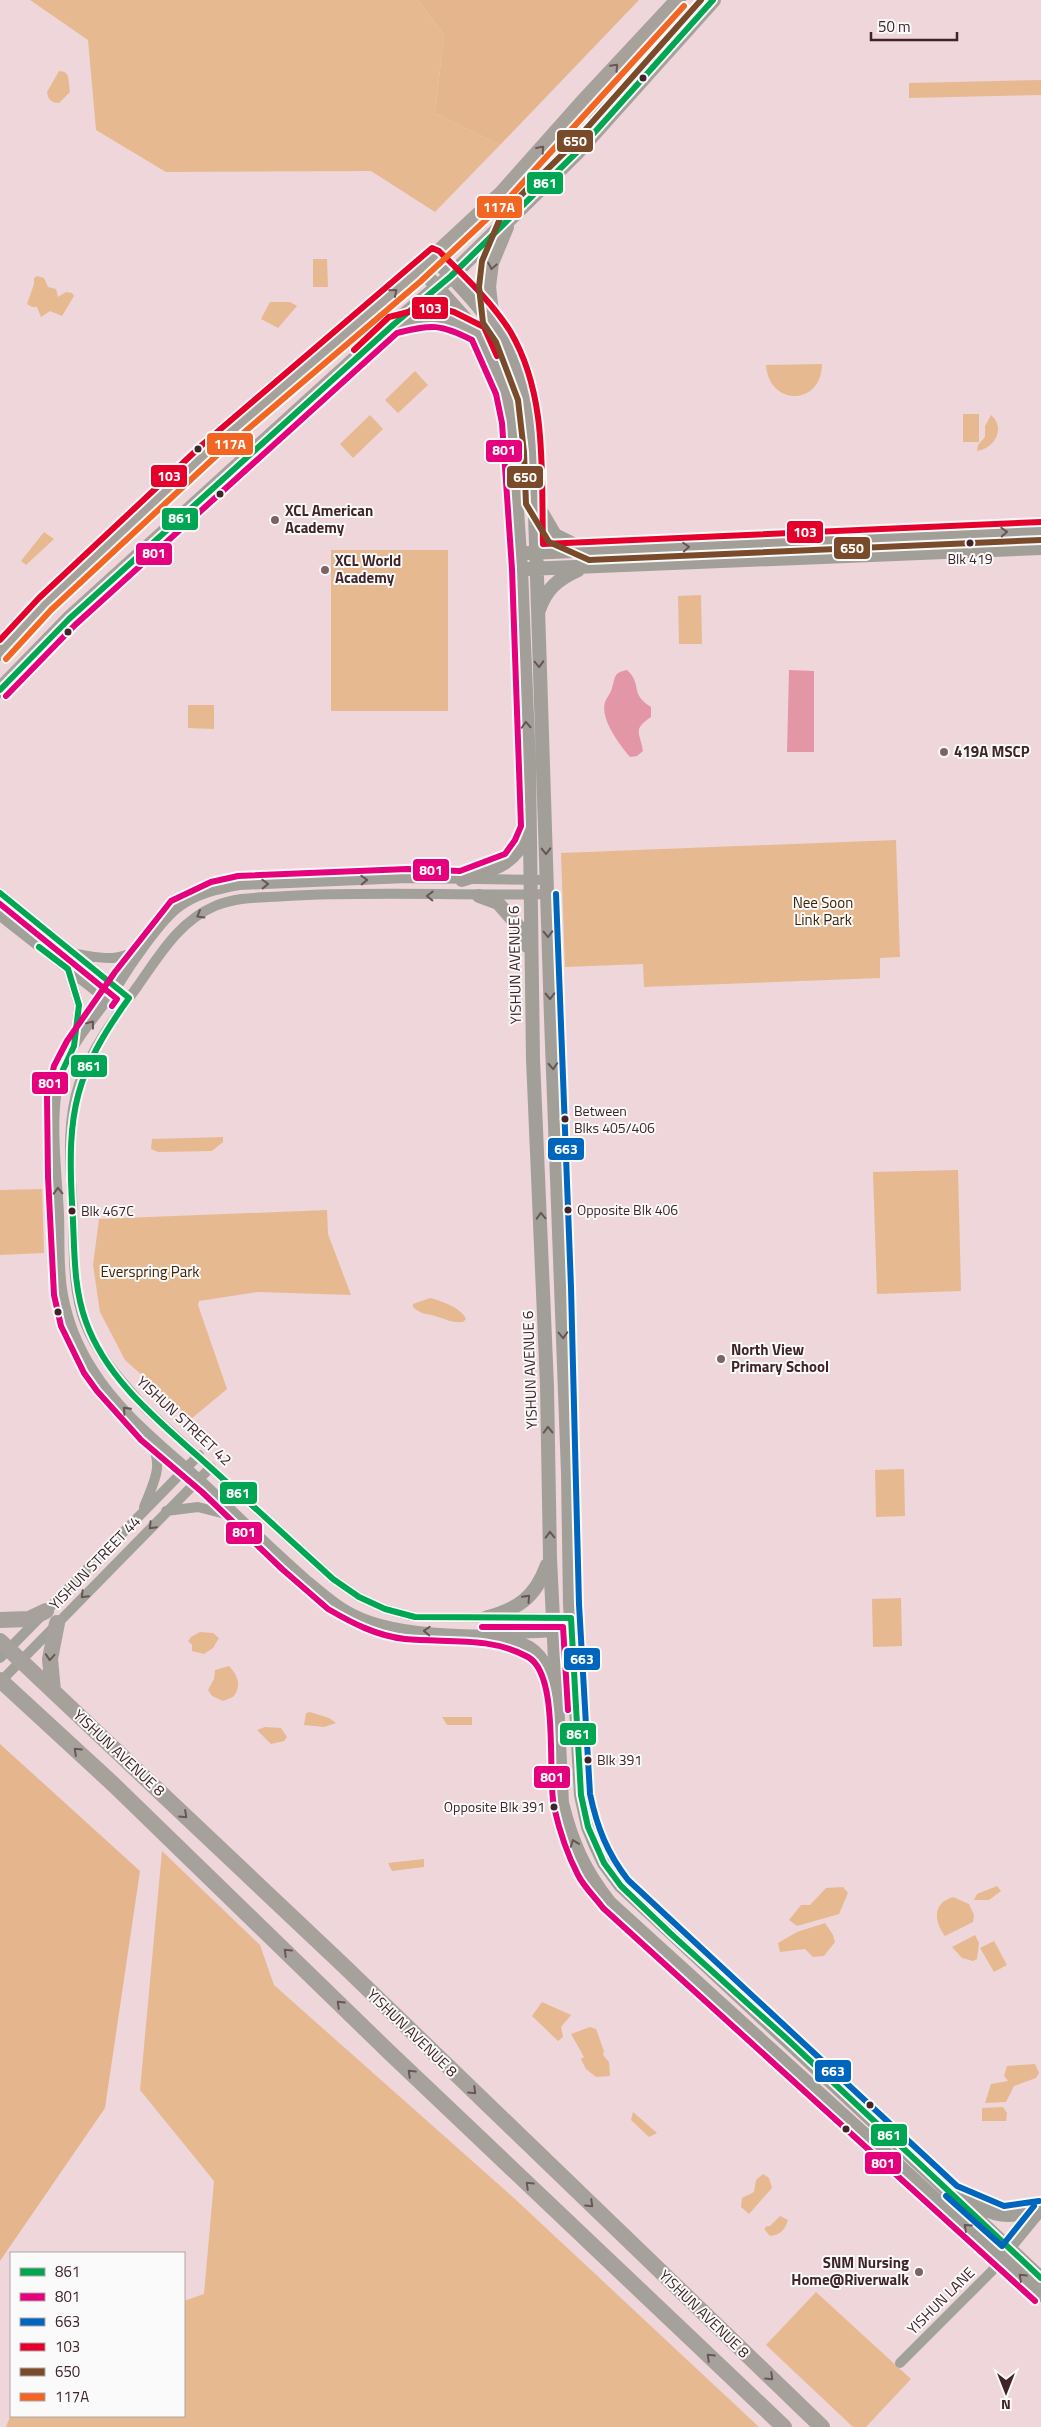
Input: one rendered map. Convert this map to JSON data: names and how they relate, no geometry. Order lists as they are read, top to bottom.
{
  "streets": {
    "main road": ["YISHUN AVENUE 6", "YISHUN AVENUE 8"],
    "street": ["YISHUN STREET 42", "YISHUN STREET 44", "YISHUN LANE"]
  },
  "crossings": [
    ["YISHUN AVENUE 6", "YISHUN STREET 42"],
    ["YISHUN AVENUE 6", "YISHUN LANE"],
    ["YISHUN STREET 42", "YISHUN STREET 44"],
    ["YISHUN STREET 44", "YISHUN AVENUE 8"]
  ],
  "parks": ["Nee Soon Link Park", "Everspring Park"],
  "places": [
    "XCL American Academy",
    "Blk 419",
    "XCL World Academy",
    "419A MSCP",
    "Between Blks 405/406",
    "Opposite Blk 406",
    "Blk 467C",
    "North View Primary School",
    "Blk 391",
    "Opposite Blk 391",
    "SNM Nursing Home@Riverwalk"
  ],
  "lines": [
    "transit line 861",
    "transit line 650",
    "transit line 117A",
    "transit line 103",
    "transit line 801",
    "transit line 663"
  ],
  "legend": [
    "861",
    "801",
    "663",
    "103",
    "650",
    "117A"
  ],
  "scale_bar": "50 m",
  "north": "bottom"
}
